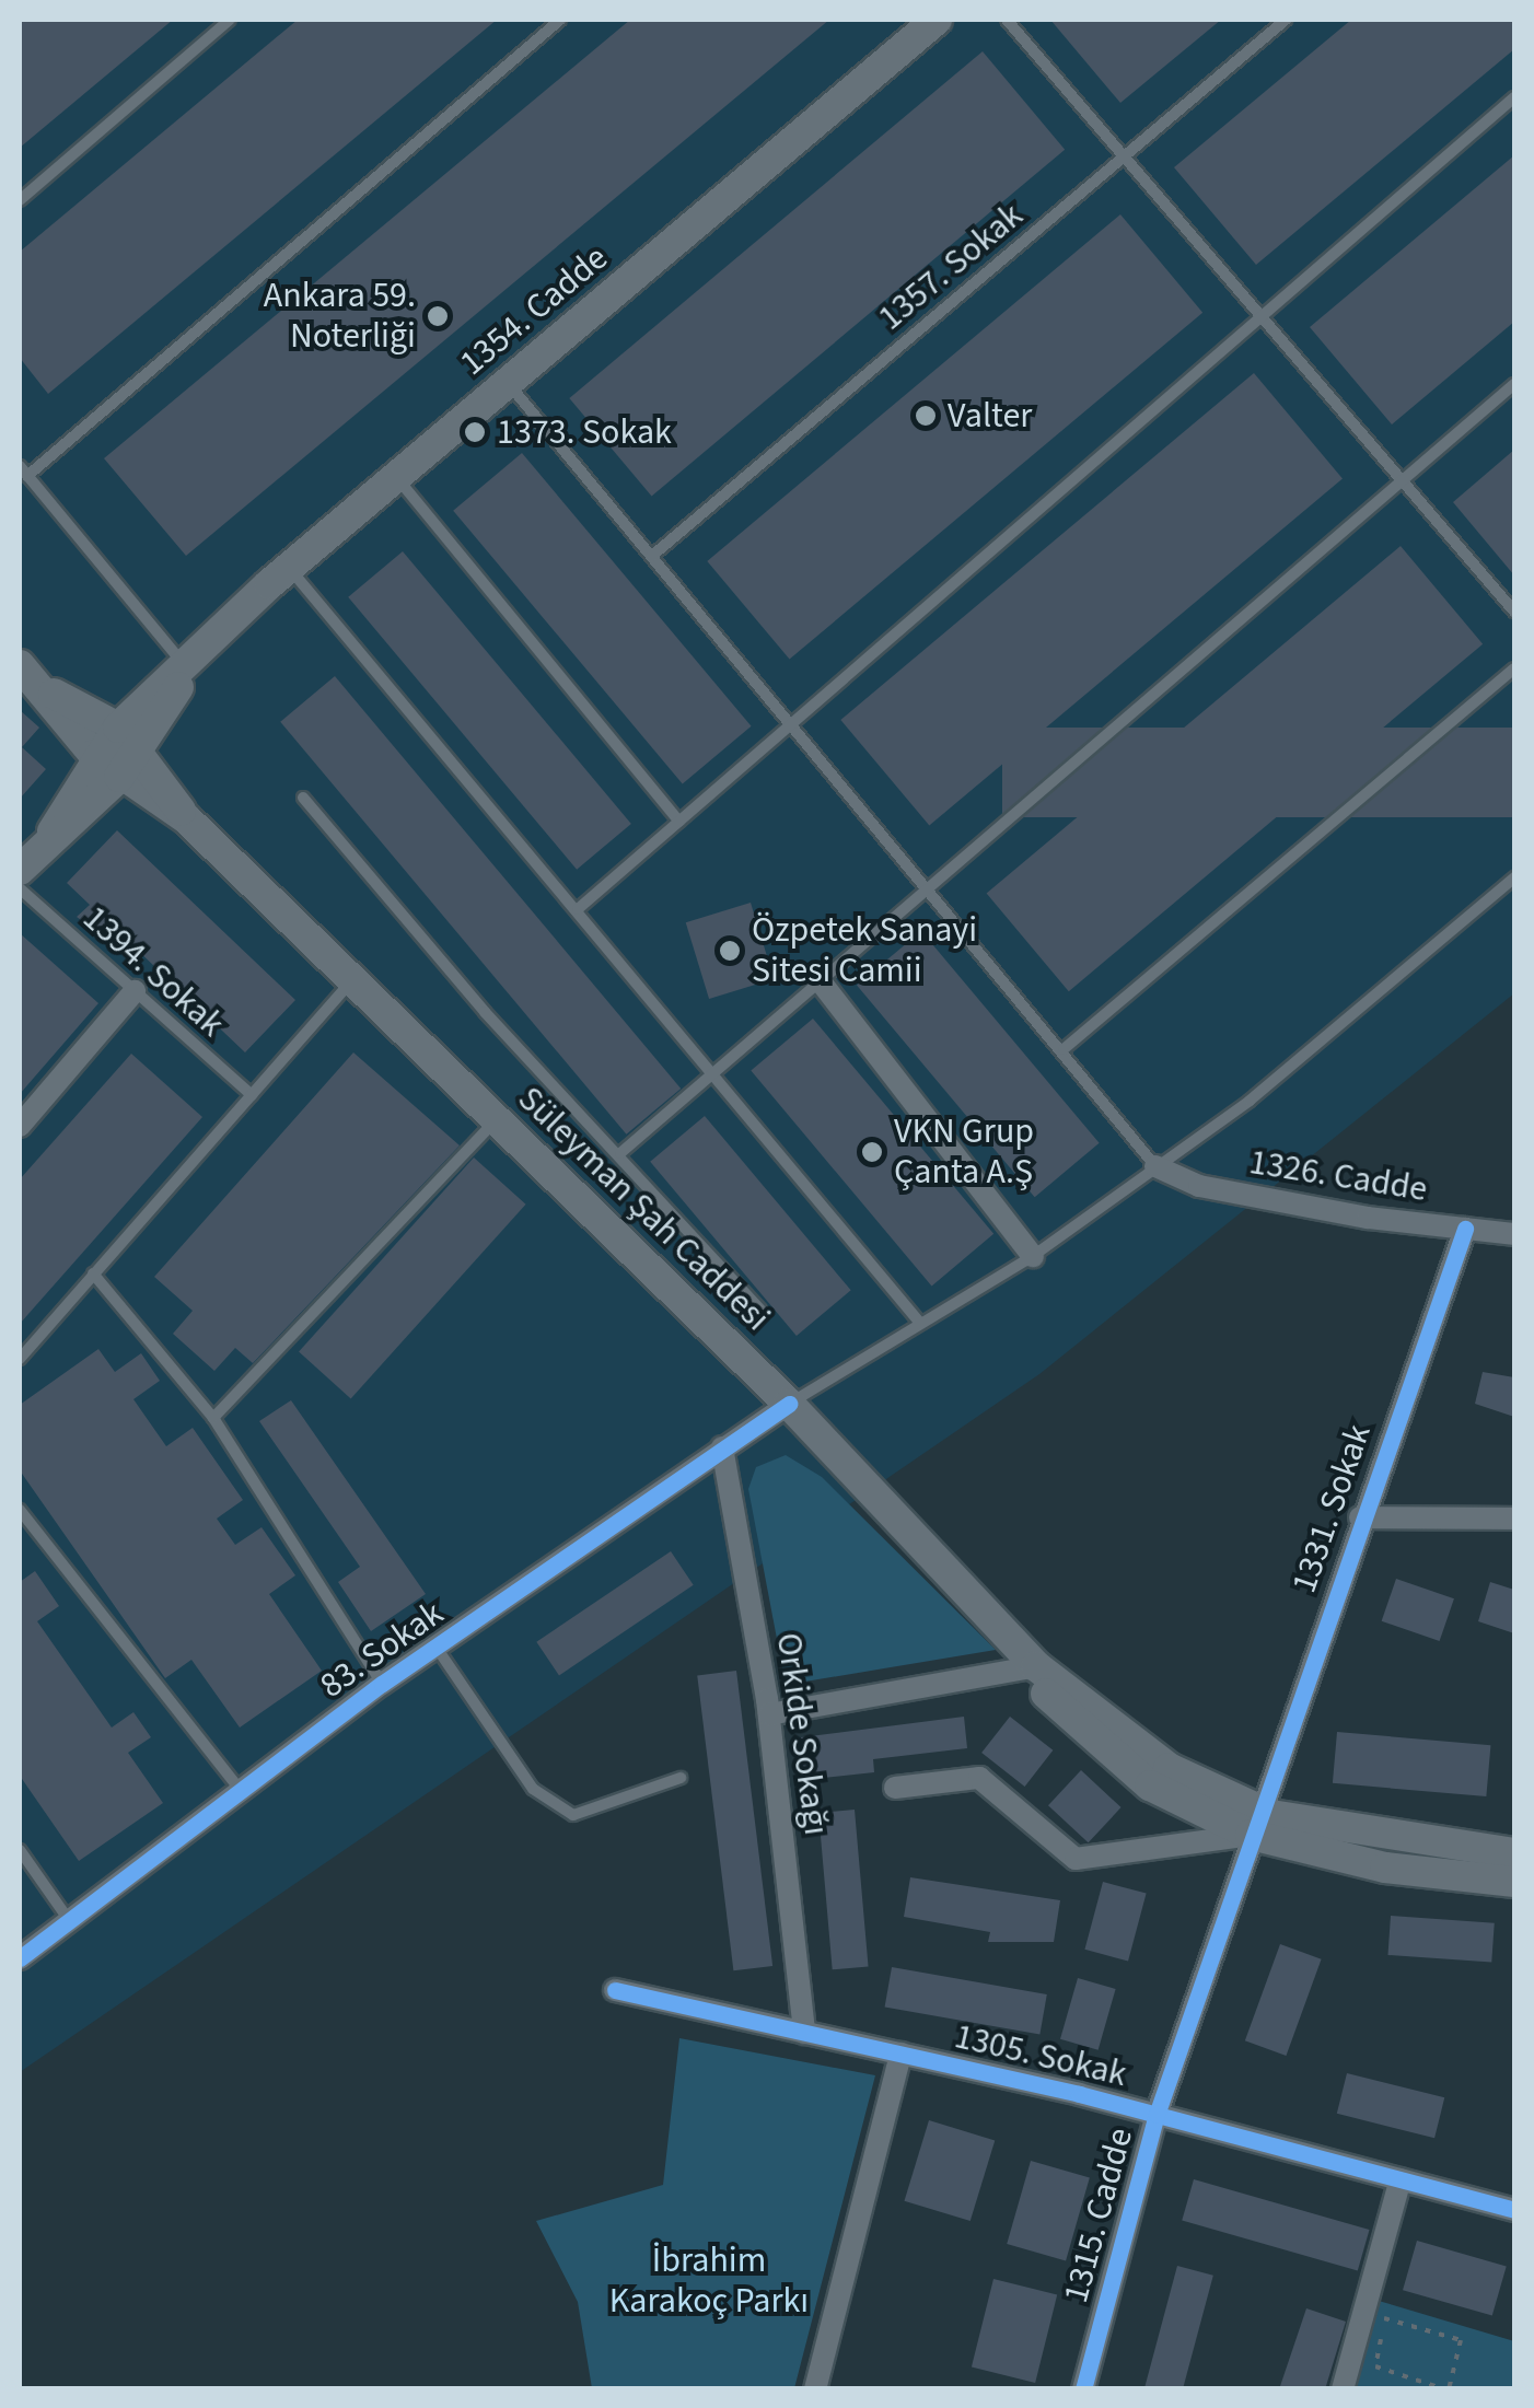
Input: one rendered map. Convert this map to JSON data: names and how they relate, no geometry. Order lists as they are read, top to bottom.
{
  "streets": {
    "main road": ["1354. Cadde", "Süleyman Şah Caddesi"],
    "street": [
      "1326. Cadde",
      "1331. Sokak",
      "83. Sokak",
      "Orkide Sokağı",
      "1305. Sokak",
      "1315. Cadde"
    ],
    "lane": ["1357. Sokak", "1394. Sokak"]
  },
  "crossings": [
    ["1326. Cadde", "1331. Sokak"],
    ["Süleyman Şah Caddesi", "1331. Sokak"],
    ["Süleyman Şah Caddesi", "83. Sokak"],
    ["Süleyman Şah Caddesi", "1315. Cadde"],
    ["1331. Sokak", "1315. Cadde"],
    ["83. Sokak", "Orkide Sokağı"],
    ["Orkide Sokağı", "1305. Sokak"],
    ["1305. Sokak", "1315. Cadde"]
  ],
  "parks": ["İbrahim Karakoç Parkı"],
  "places": [
    "Ankara 59. Noterliği",
    "Valter",
    "1373. Sokak",
    "Özpetek Sanayi Sitesi Camii",
    "VKN Grup Çanta A.Ş"
  ]
}
